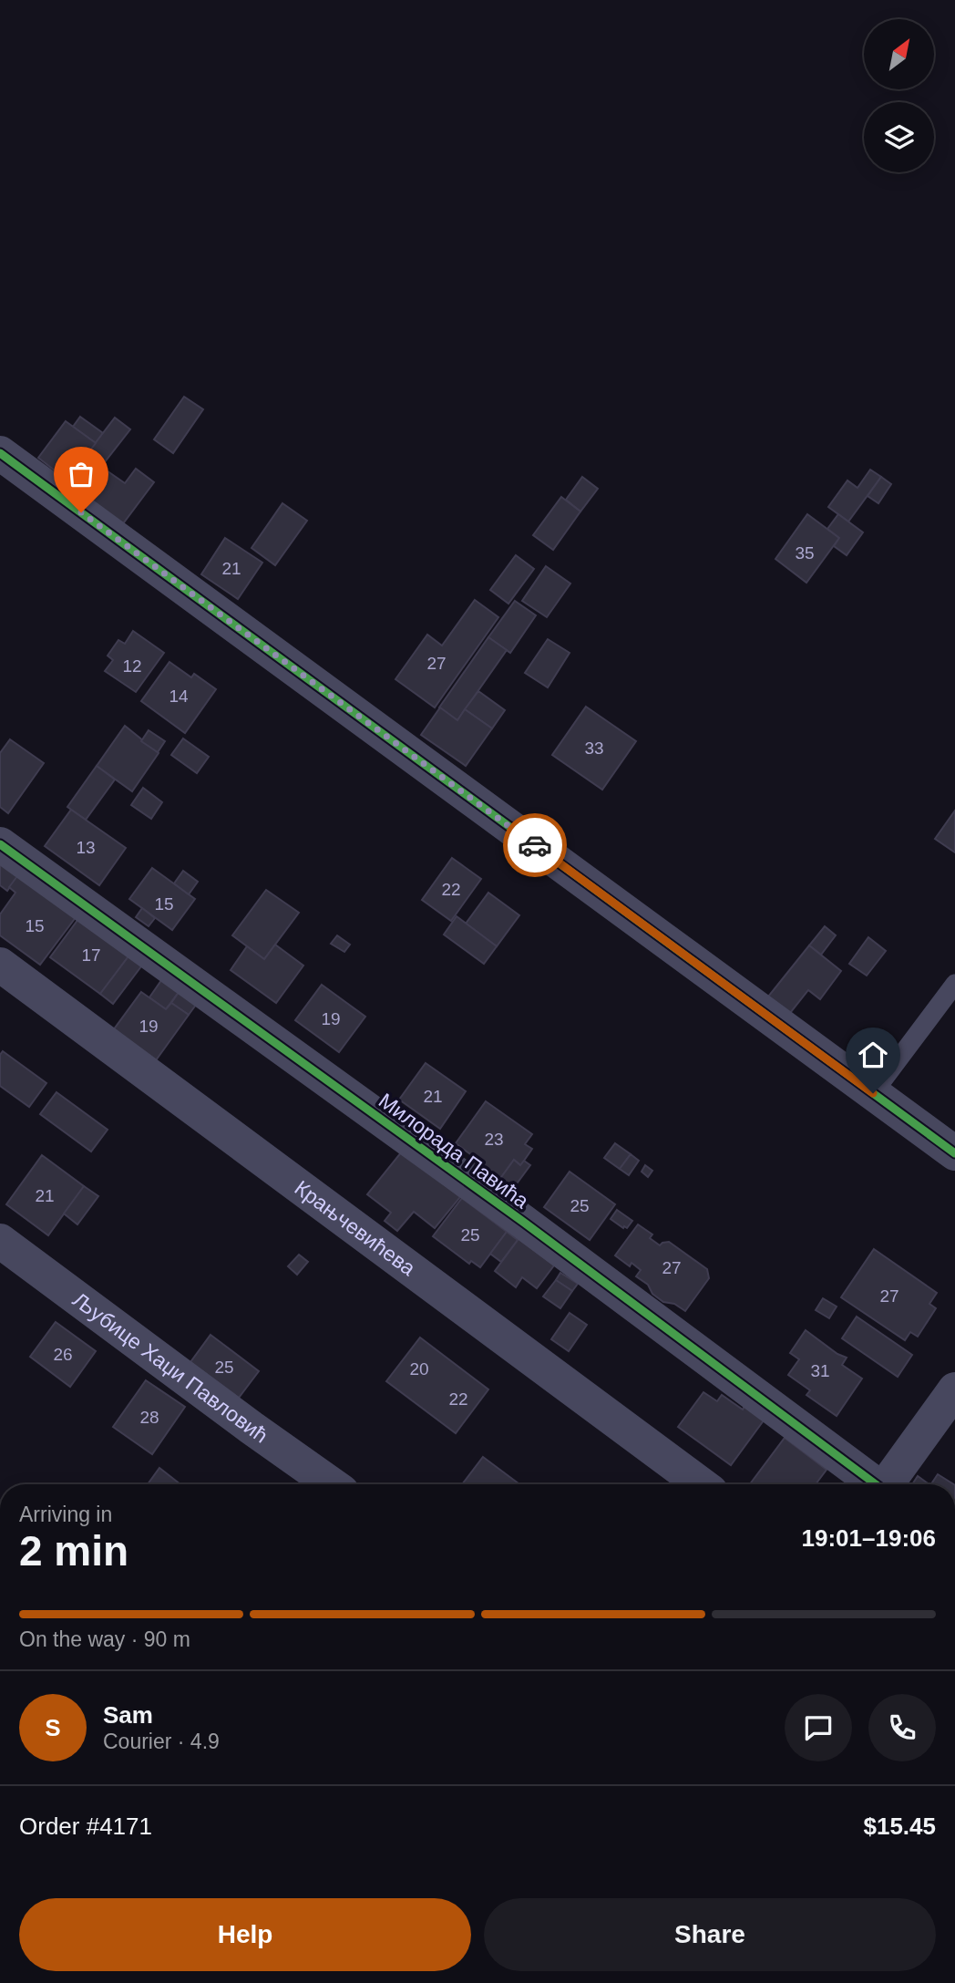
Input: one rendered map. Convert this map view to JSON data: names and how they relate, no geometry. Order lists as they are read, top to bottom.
{
  "streets": {
    "street": ["Милорада Павића", "Крањчевићева", "Љубице Хаџи Павловић"]
  },
  "house_numbers": [
    "35",
    "21",
    "27",
    "12",
    "14",
    "33",
    "13",
    "22",
    "15",
    "15",
    "17",
    "19",
    "19",
    "21",
    "23",
    "21",
    "25",
    "25",
    "27",
    "27",
    "26",
    "25",
    "20",
    "31",
    "22",
    "28"
  ],
  "north": "top right",
  "page": {
    "heading": ["2 min", "Arriving in", "19:01–19:06"],
    "panel": [
      "Sam",
      "Courier · 4.9",
      "Order #4171",
      "$15.45"
    ],
    "bar": "On the way · 90 m",
    "round": "S",
    "buttons": ["Help", "Share"]
  }
}
